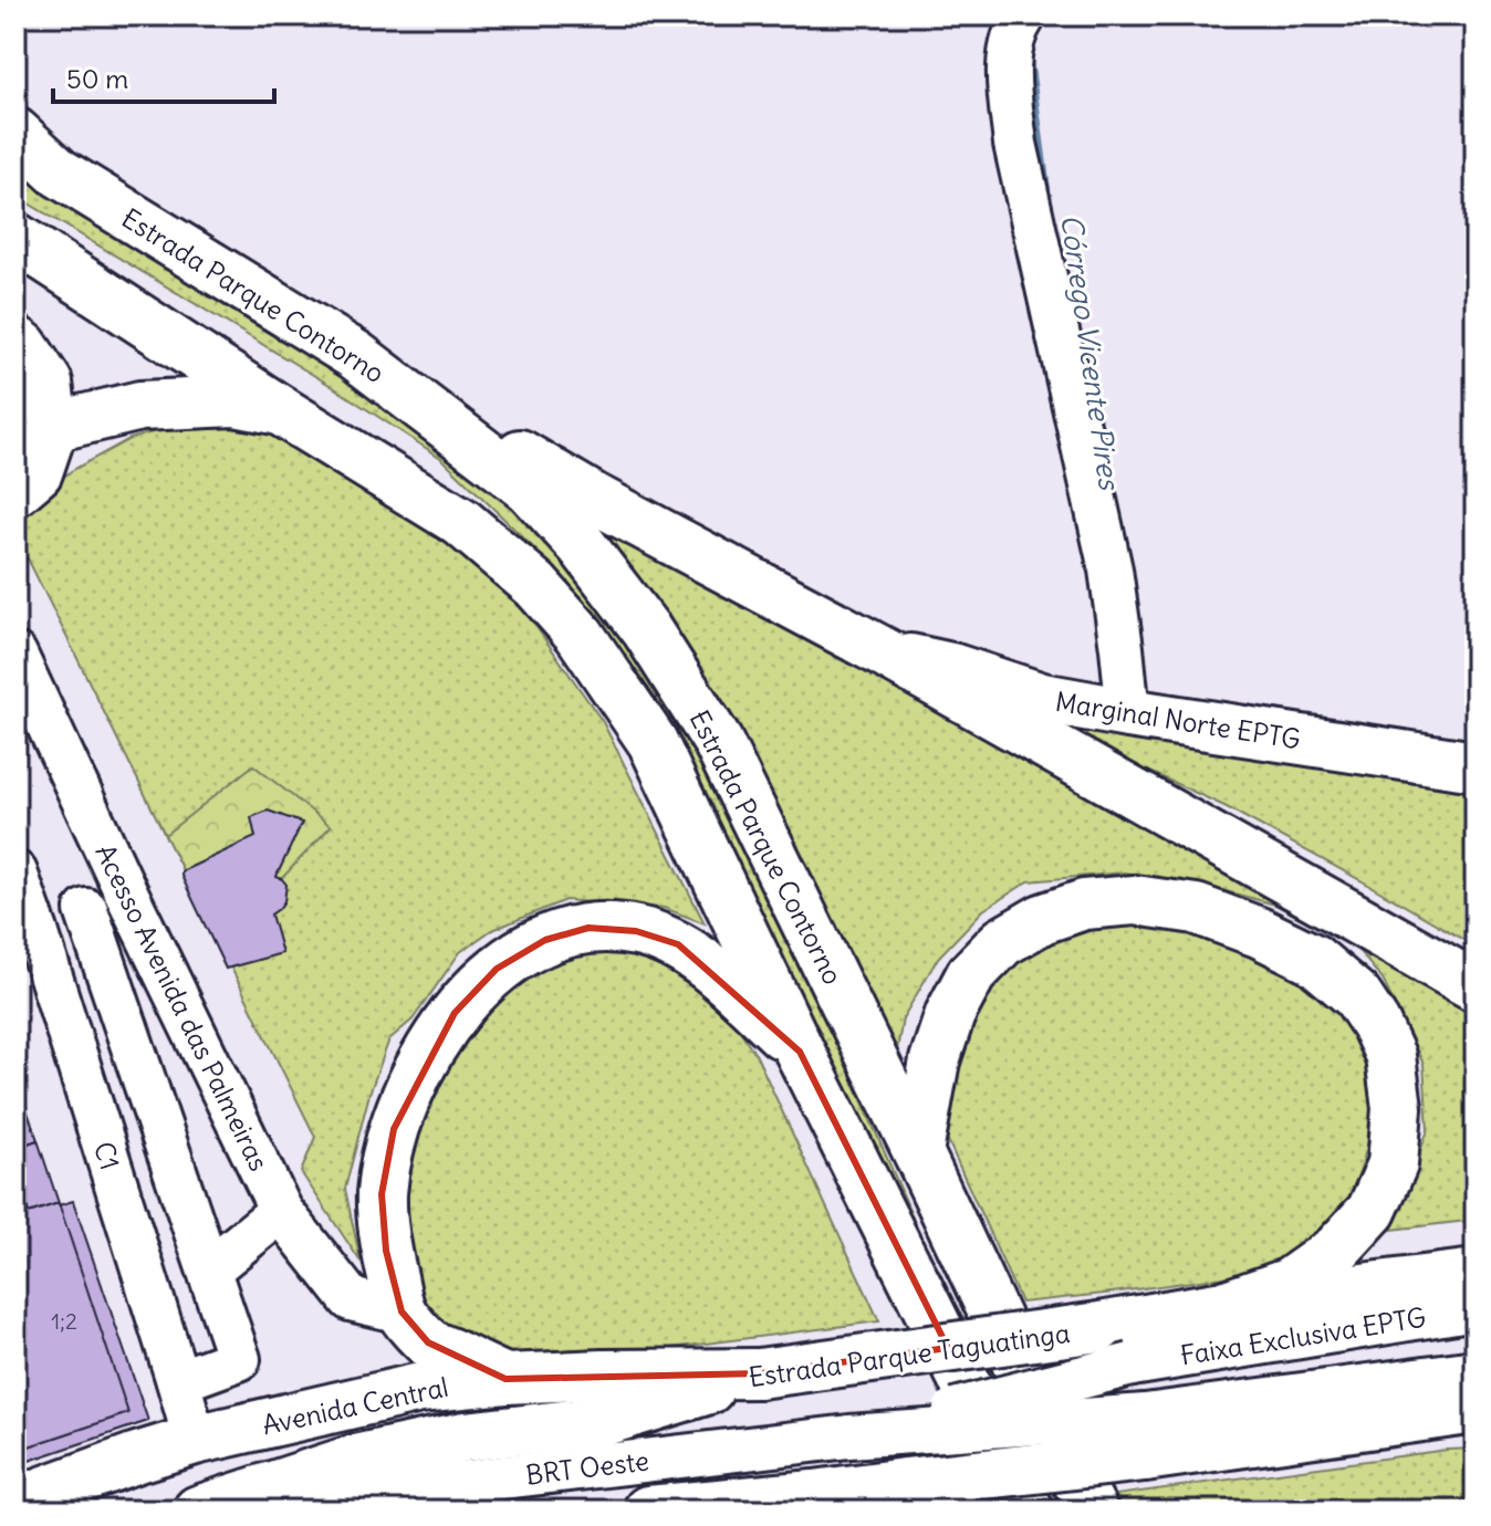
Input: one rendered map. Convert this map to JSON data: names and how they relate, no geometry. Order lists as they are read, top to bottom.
{
  "streets": {
    "main road": [
      "Estrada Parque Contorno",
      "Marginal Norte EPTG",
      "Estrada Parque Taguatinga",
      "Avenida Central"
    ],
    "street": [
      "Acesso Avenida das Palmeiras",
      "C1",
      "Faixa Exclusiva EPTG",
      "BRT Oeste"
    ]
  },
  "crossings": [
    ["C1", "Avenida Central"],
    ["Faixa Exclusiva EPTG", "BRT Oeste"],
    ["Estrada Parque Taguatinga", "Avenida Central"]
  ],
  "water": ["Córrego Vicente Pires"],
  "house_numbers": ["1;2"],
  "scale_bar": "50 m"
}
